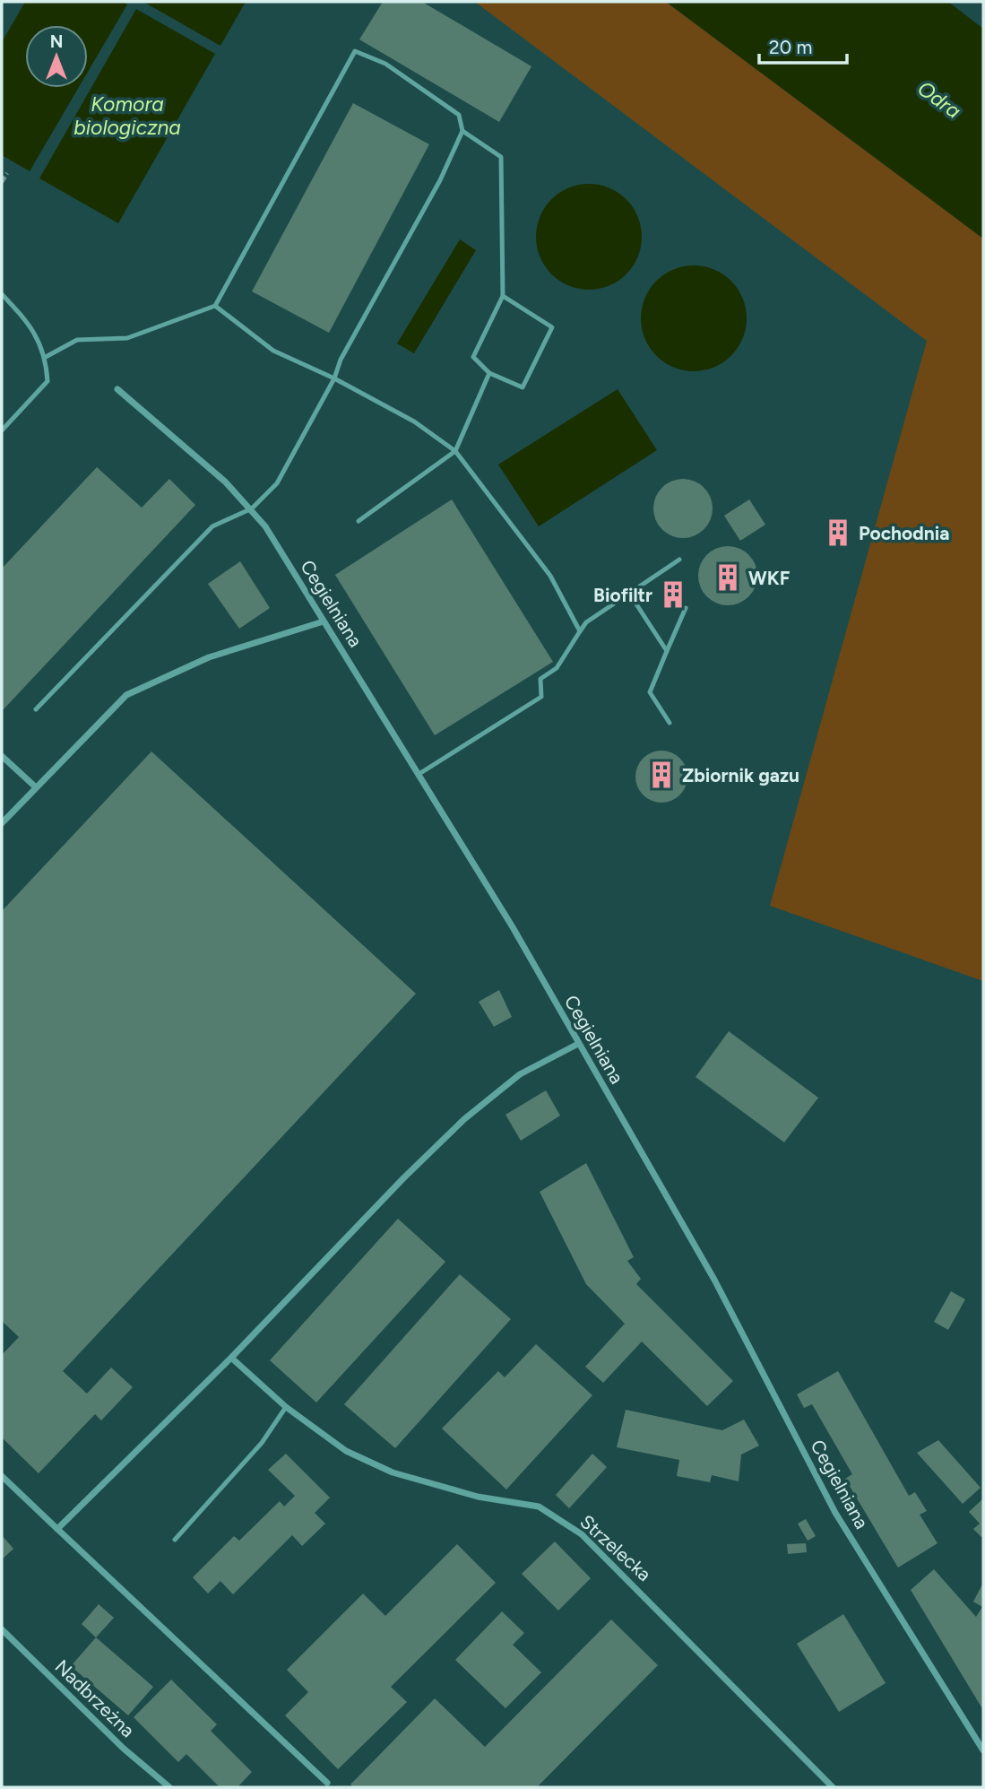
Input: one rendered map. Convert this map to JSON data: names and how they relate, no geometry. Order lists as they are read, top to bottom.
{
  "streets": {
    "street": ["Cegielniana", "Strzelecka", "Nadbrzeżna"]
  },
  "water": ["Odra", "Komora biologiczna"],
  "places": {
    "building": [
      "Pochodnia",
      "WKF",
      "Biofiltr",
      "Zbiornik gazu"
    ]
  },
  "scale_bar": "20 m",
  "north": "top"
}
